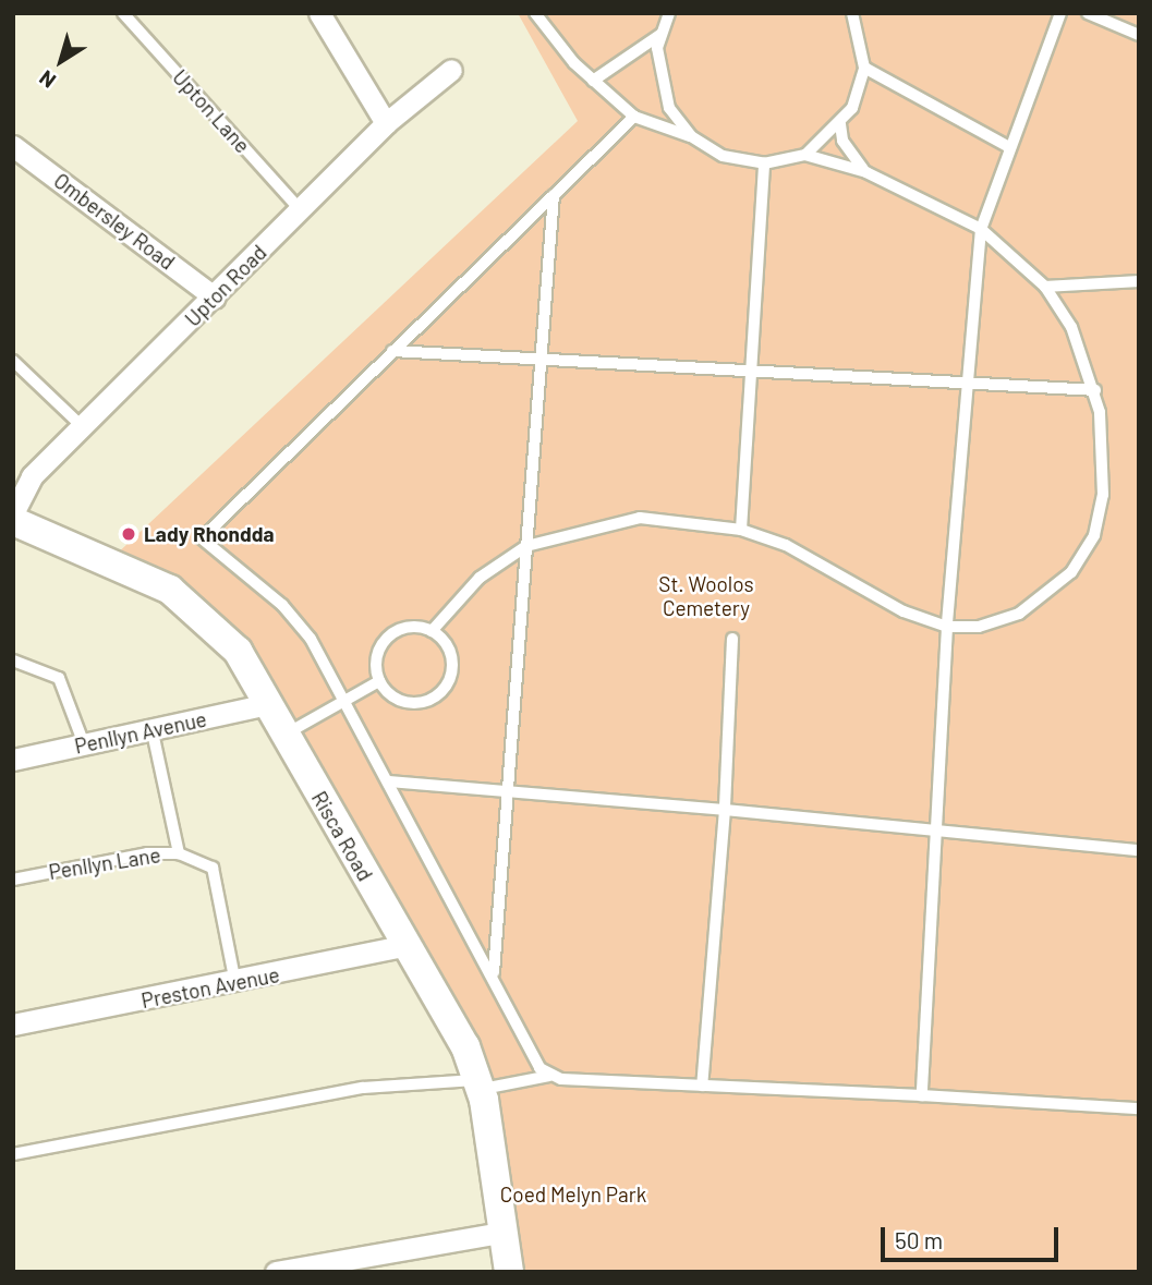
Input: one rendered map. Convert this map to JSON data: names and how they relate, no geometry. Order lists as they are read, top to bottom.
{
  "streets": {
    "main road": ["Risca Road"],
    "street": [
      "Ombersley Road",
      "Upton Road",
      "Penllyn Avenue",
      "Preston Avenue"
    ],
    "lane": ["Upton Lane", "Penllyn Lane"]
  },
  "crossings": [
    ["Upton Lane", "Upton Road"],
    ["Ombersley Road", "Upton Road"],
    ["Penllyn Avenue", "Risca Road"],
    ["Risca Road", "Preston Avenue"],
    ["Penllyn Lane", "Preston Avenue"]
  ],
  "parks": ["St. Woolos Cemetery", "Coed Melyn Park"],
  "places": ["Lady Rhondda"],
  "scale_bar": "50 m",
  "north": "bottom left"
}
